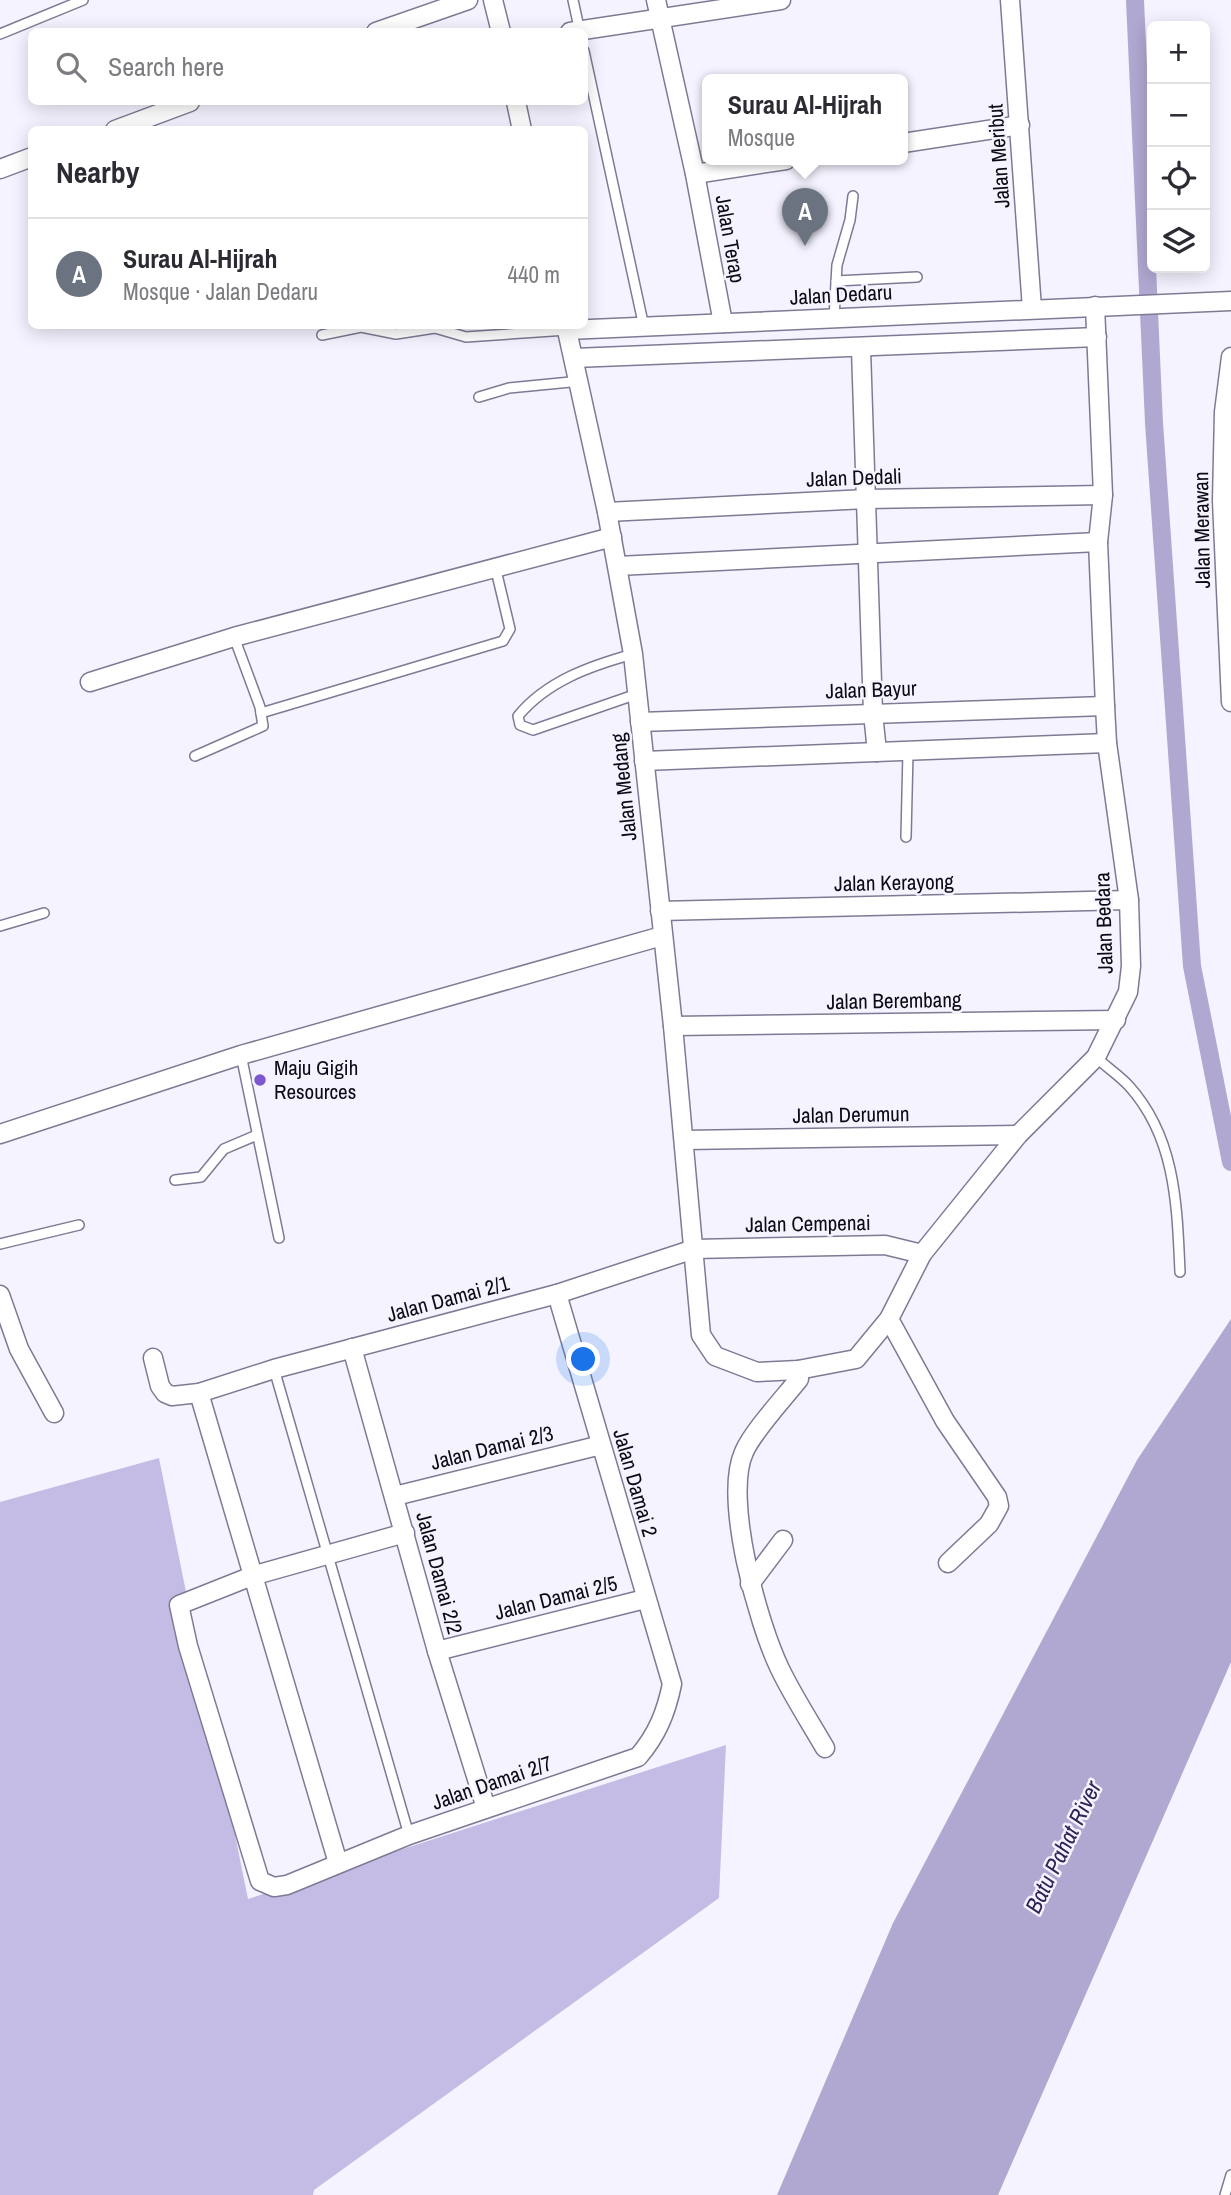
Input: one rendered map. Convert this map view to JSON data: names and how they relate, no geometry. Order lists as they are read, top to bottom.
{
  "streets": {
    "street": [
      "Jalan Meribut",
      "Jalan Terap",
      "Jalan Dedaru",
      "Jalan Dedali",
      "Jalan Merawan",
      "Jalan Bayur",
      "Jalan Medang",
      "Jalan Kerayong",
      "Jalan Bedara",
      "Jalan Berembang",
      "Jalan Derumun",
      "Jalan Cempenai",
      "Jalan Damai 2/1",
      "Jalan Damai 2/3",
      "Jalan Damai 2",
      "Jalan Damai 2/2",
      "Jalan Damai 2/5",
      "Jalan Damai 2/7"
    ]
  },
  "crossings": [
    ["Jalan Meribut", "Jalan Dedaru"],
    ["Jalan Terap", "Jalan Dedaru"],
    ["Jalan Dedaru", "Jalan Bedara"],
    ["Jalan Dedali", "Jalan Medang"],
    ["Jalan Dedali", "Jalan Bedara"],
    ["Jalan Bayur", "Jalan Medang"],
    ["Jalan Bayur", "Jalan Bedara"],
    ["Jalan Medang", "Jalan Kerayong"],
    ["Jalan Medang", "Jalan Bedara"],
    ["Jalan Medang", "Jalan Berembang"],
    ["Jalan Medang", "Jalan Derumun"],
    ["Jalan Medang", "Jalan Cempenai"],
    ["Jalan Kerayong", "Jalan Bedara"],
    ["Jalan Bedara", "Jalan Berembang"],
    ["Jalan Bedara", "Jalan Derumun"],
    ["Jalan Bedara", "Jalan Cempenai"],
    ["Jalan Cempenai", "Jalan Damai 2/1"],
    ["Jalan Cempenai", "Jalan Damai 2"],
    ["Jalan Damai 2/1", "Jalan Damai 2"],
    ["Jalan Damai 2/1", "Jalan Damai 2/2"],
    ["Jalan Damai 2/3", "Jalan Damai 2"],
    ["Jalan Damai 2/3", "Jalan Damai 2/2"],
    ["Jalan Damai 2", "Jalan Damai 2/5"],
    ["Jalan Damai 2", "Jalan Damai 2/7"],
    ["Jalan Damai 2/2", "Jalan Damai 2/5"],
    ["Jalan Damai 2/2", "Jalan Damai 2/7"]
  ],
  "water": ["Batu Pahat River"],
  "places": ["Maju Gigih Resources"],
  "page": {
    "map_buttons": ["+", "−"],
    "search": "Search here",
    "popup": ["Surau Al-Hijrah", "Mosque"],
    "heading": "Nearby",
    "pins": "A",
    "list": [
      {
        "mark": "A",
        "name": "Surau Al-Hijrah",
        "note": "Mosque · Jalan Dedaru",
        "value": "440 m"
      }
    ]
  }
}
